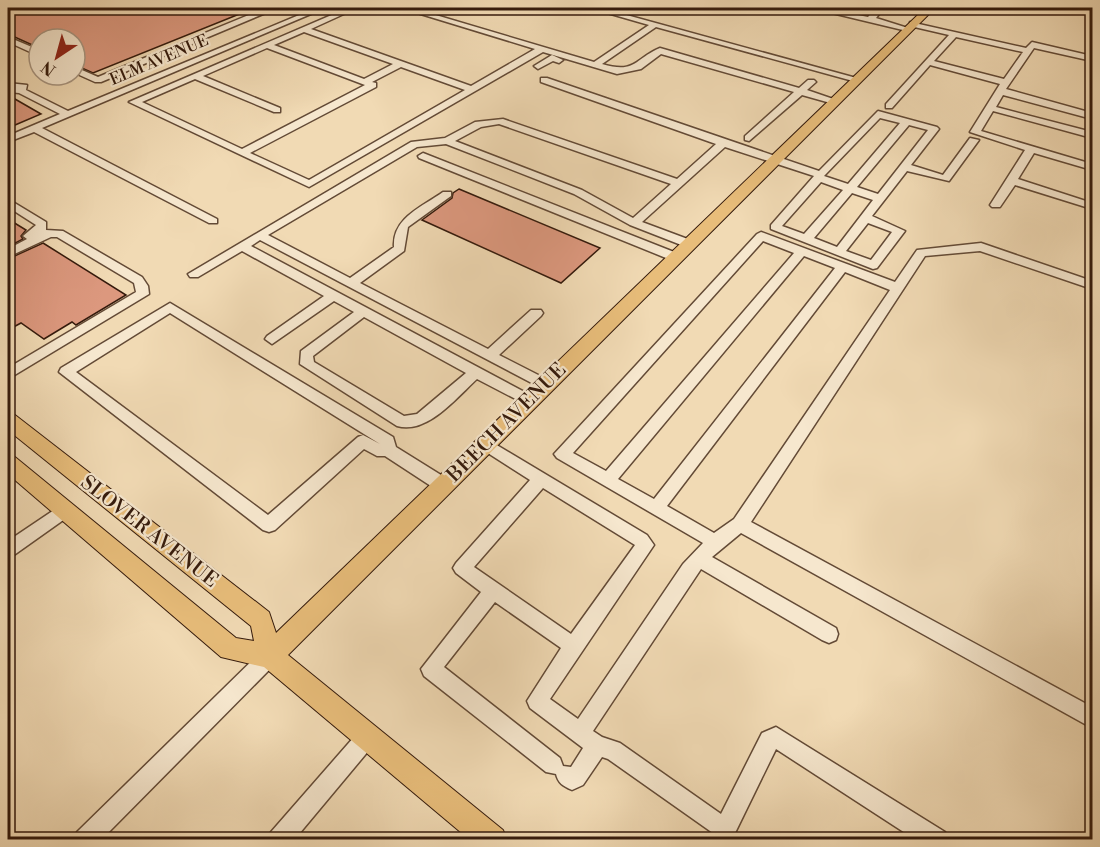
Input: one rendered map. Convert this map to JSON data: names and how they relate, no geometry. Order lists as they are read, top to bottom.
{
  "streets": {
    "main road": ["BEECH AVENUE", "SLOVER AVENUE"],
    "street": ["ELM AVENUE"]
  },
  "crossings": [
    ["BEECH AVENUE", "SLOVER AVENUE"]
  ],
  "north": "bottom left"
}
